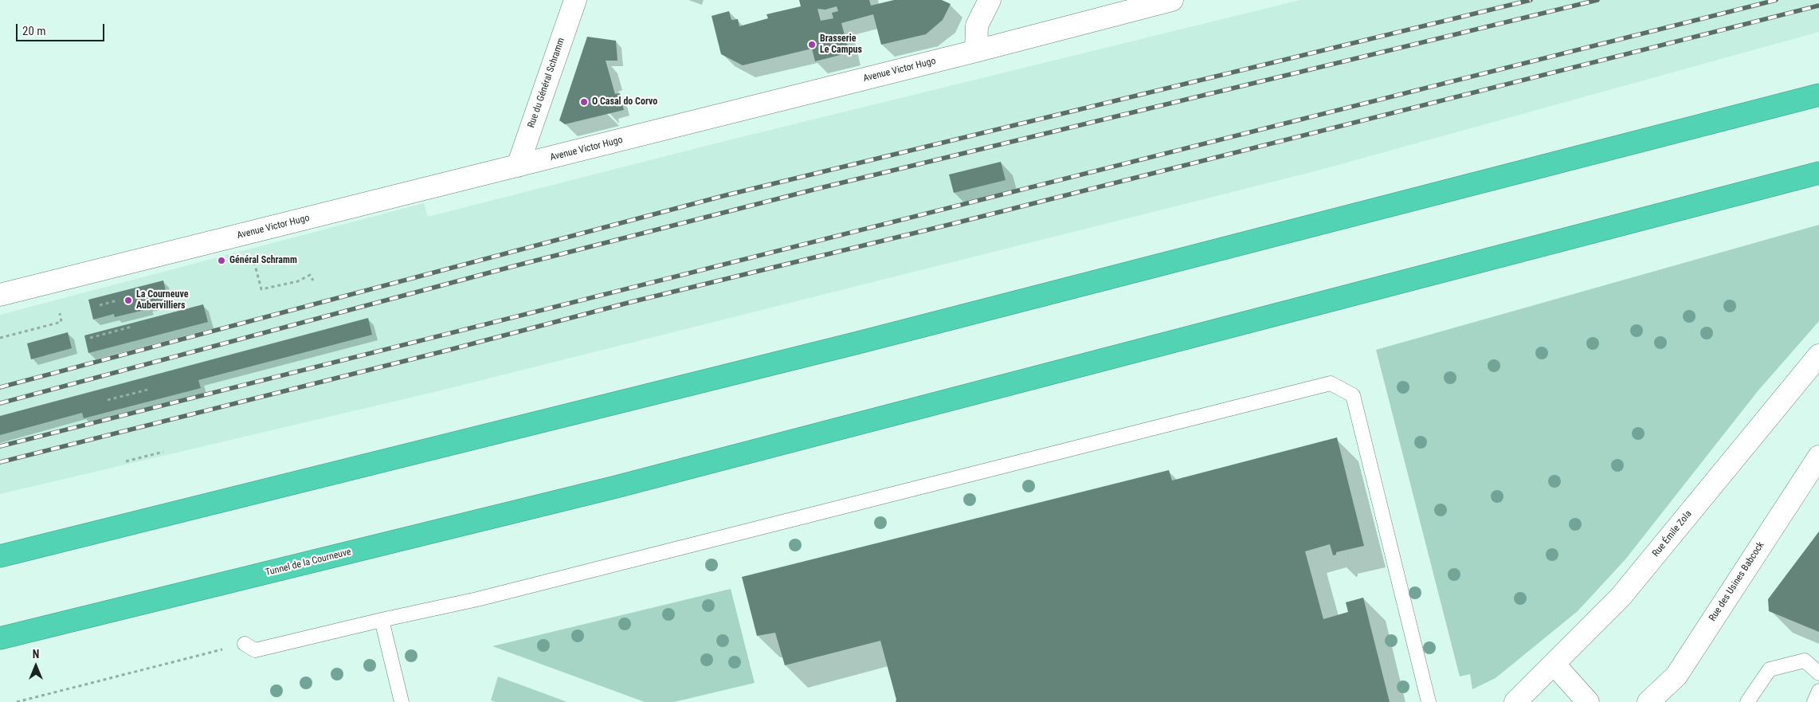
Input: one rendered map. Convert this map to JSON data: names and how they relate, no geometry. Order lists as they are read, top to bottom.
{
  "streets": {
    "highway": ["Tunnel de la Courneuve"],
    "street": [
      "Avenue Victor Hugo",
      "Rue du Général Schramm",
      "Rue Émile Zola",
      "Rue des Usines Babcock"
    ]
  },
  "crossings": [
    ["Avenue Victor Hugo", "Rue du Général Schramm"]
  ],
  "places": [
    "Brasserie Le Campus",
    "O Casal do Corvo",
    "Général Schramm",
    "La Courneuve Aubervilliers"
  ],
  "scale_bar": "20 m",
  "north": "top"
}
